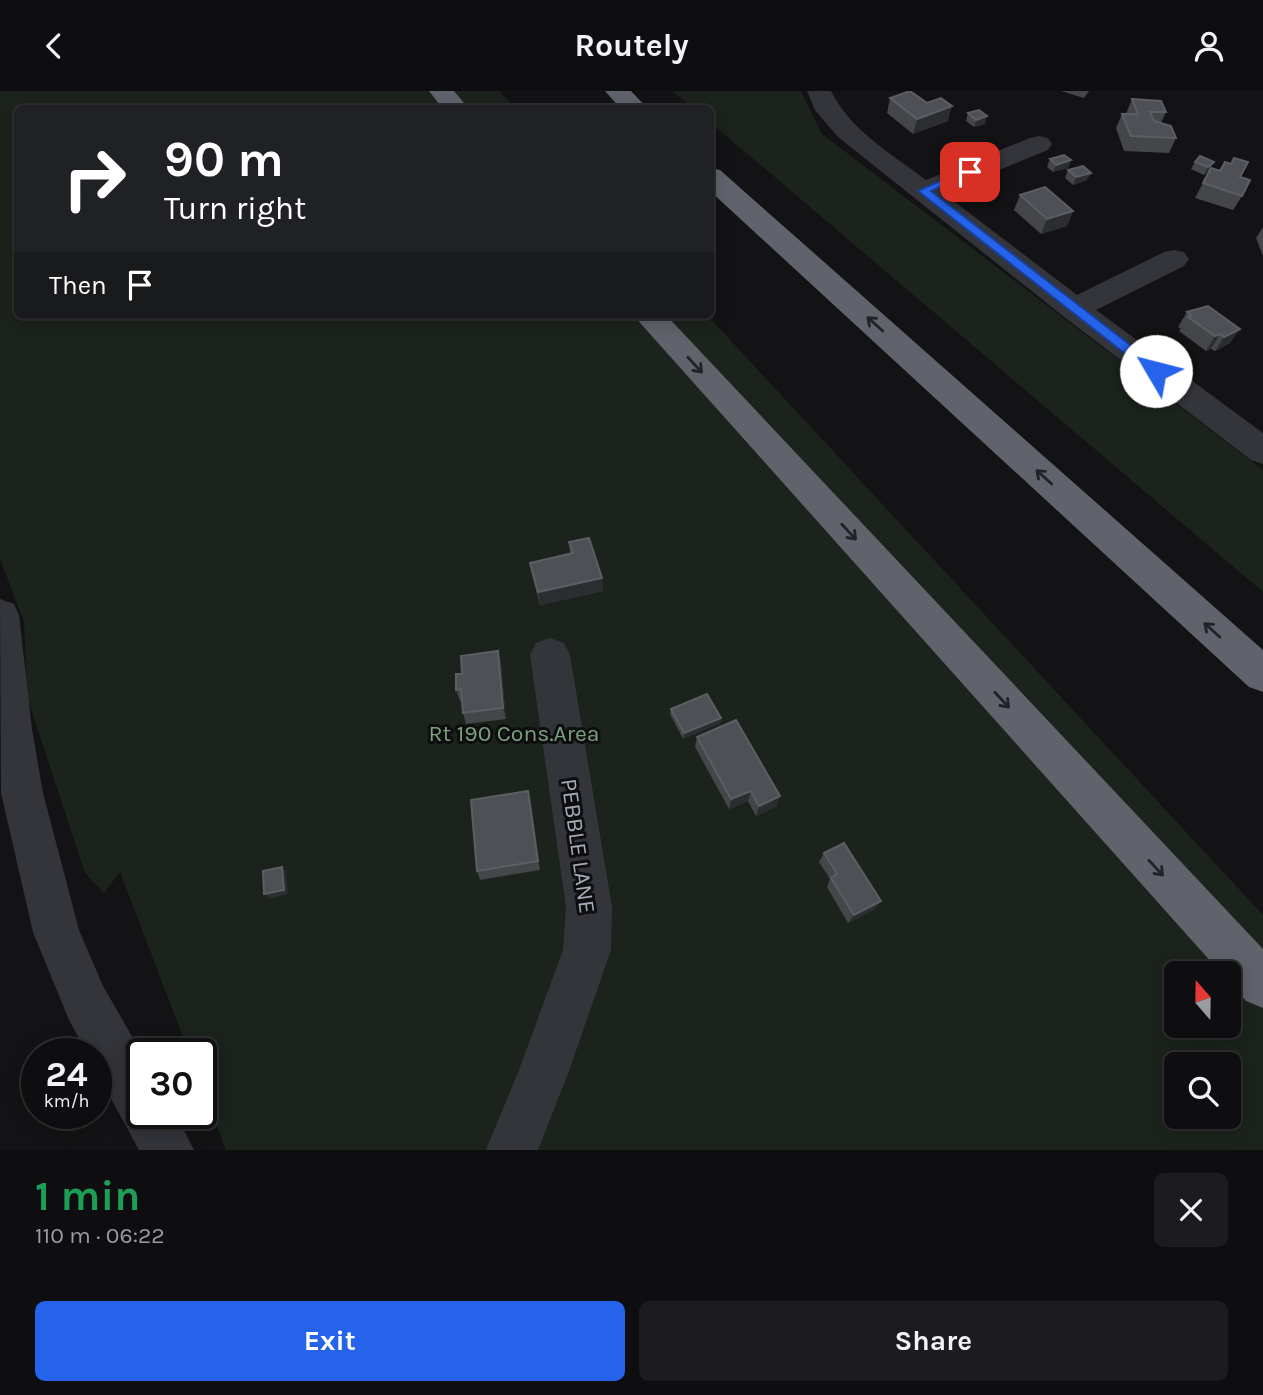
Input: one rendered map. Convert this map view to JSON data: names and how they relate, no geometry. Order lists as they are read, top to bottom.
{
  "streets": {
    "street": ["PEBBLE LANE"]
  },
  "parks": ["Rt 190 Cons.Area"],
  "north": "top",
  "page": {
    "header": "Routely",
    "turn": ["90 m", "Turn right"],
    "then": "Then",
    "speed": "24 km/h",
    "limit": "30",
    "heading": ["1 min", "110 m · 06:22"],
    "buttons": ["Exit", "Share"]
  }
}
